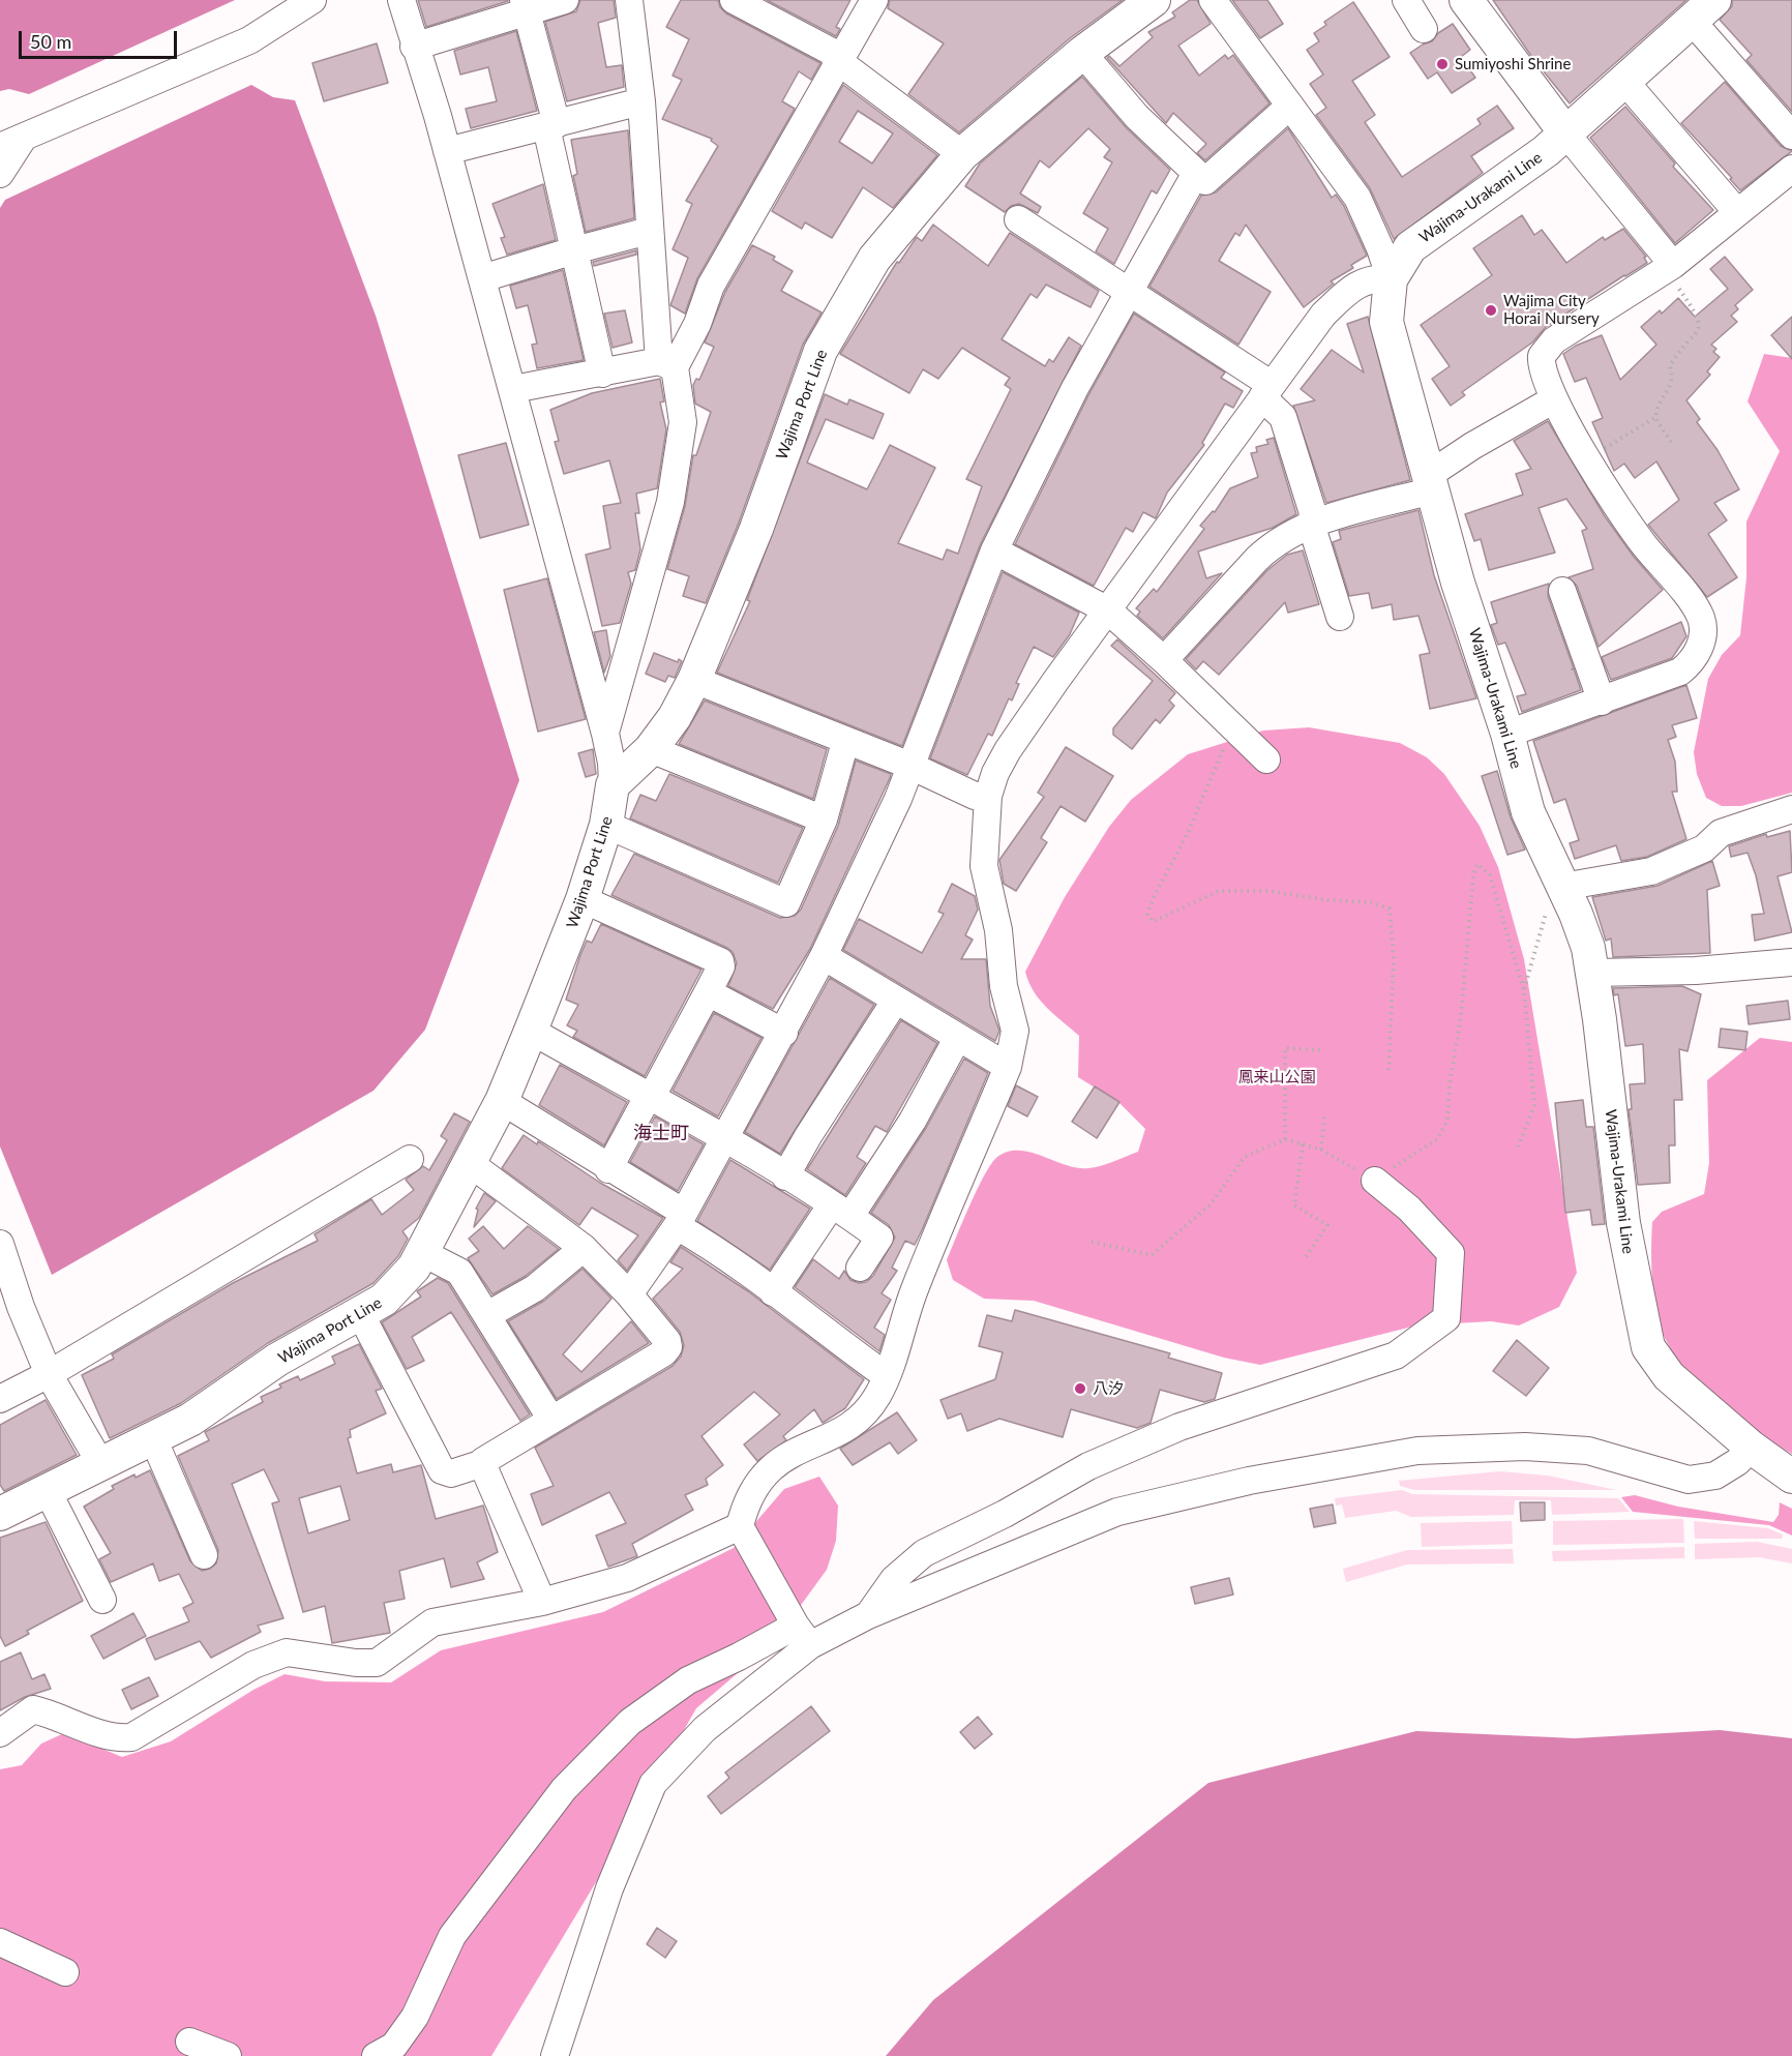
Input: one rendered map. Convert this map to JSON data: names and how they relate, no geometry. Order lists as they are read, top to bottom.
{
  "streets": {
    "main road": ["Wajima-Urakami Line", "Wajima Port Line"]
  },
  "districts": ["海士町"],
  "parks": ["鳳来山公園"],
  "places": ["Sumiyoshi Shrine", "Wajima City Horai Nursery", "八汐"],
  "scale_bar": "50 m"
}
